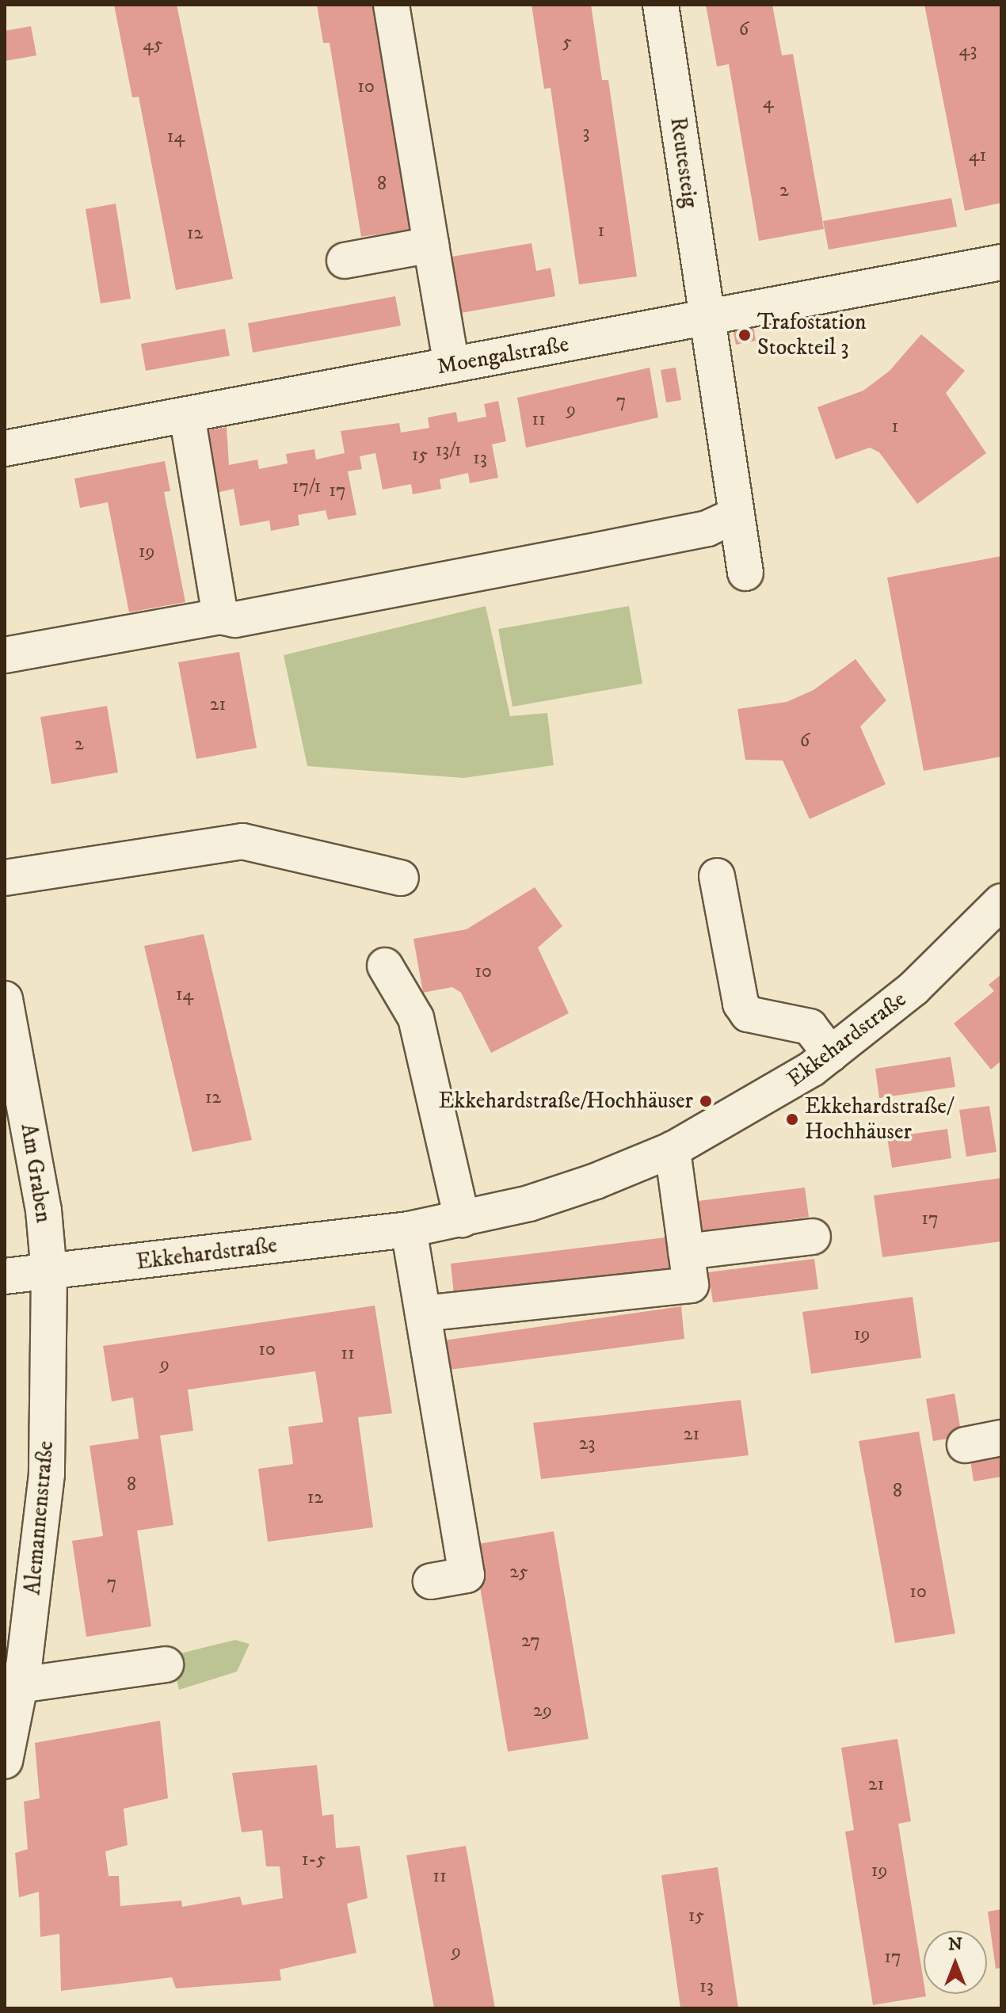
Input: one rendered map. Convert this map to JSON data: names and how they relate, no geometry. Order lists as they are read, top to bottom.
{
  "streets": {
    "street": [
      "Reutesteig",
      "Moengalstraße",
      "Ekkehardstraße",
      "Am Graben",
      "Alemannenstraße"
    ]
  },
  "crossings": [
    ["Reutesteig", "Moengalstraße"],
    ["Ekkehardstraße", "Am Graben"],
    ["Ekkehardstraße", "Alemannenstraße"],
    ["Am Graben", "Alemannenstraße"]
  ],
  "places": ["Trafostation Stockteil 3", "Ekkehardstraße/Hochhäuser", "Ekkehardstraße/ Hochhäuser"],
  "house_numbers": [
    "6",
    "5",
    "45",
    "43",
    "10",
    "4",
    "3",
    "14",
    "41",
    "8",
    "2",
    "1",
    "12",
    "7",
    "9",
    "11",
    "1",
    "13/1",
    "15",
    "13",
    "17/1",
    "17",
    "19",
    "21",
    "6",
    "2",
    "10",
    "14",
    "12",
    "17",
    "19",
    "10",
    "11",
    "9",
    "21",
    "23",
    "8",
    "8",
    "12",
    "25",
    "7",
    "10",
    "27",
    "29",
    "21",
    "1-5",
    "19",
    "11",
    "15",
    "9",
    "17",
    "13"
  ],
  "north": "top"
}
